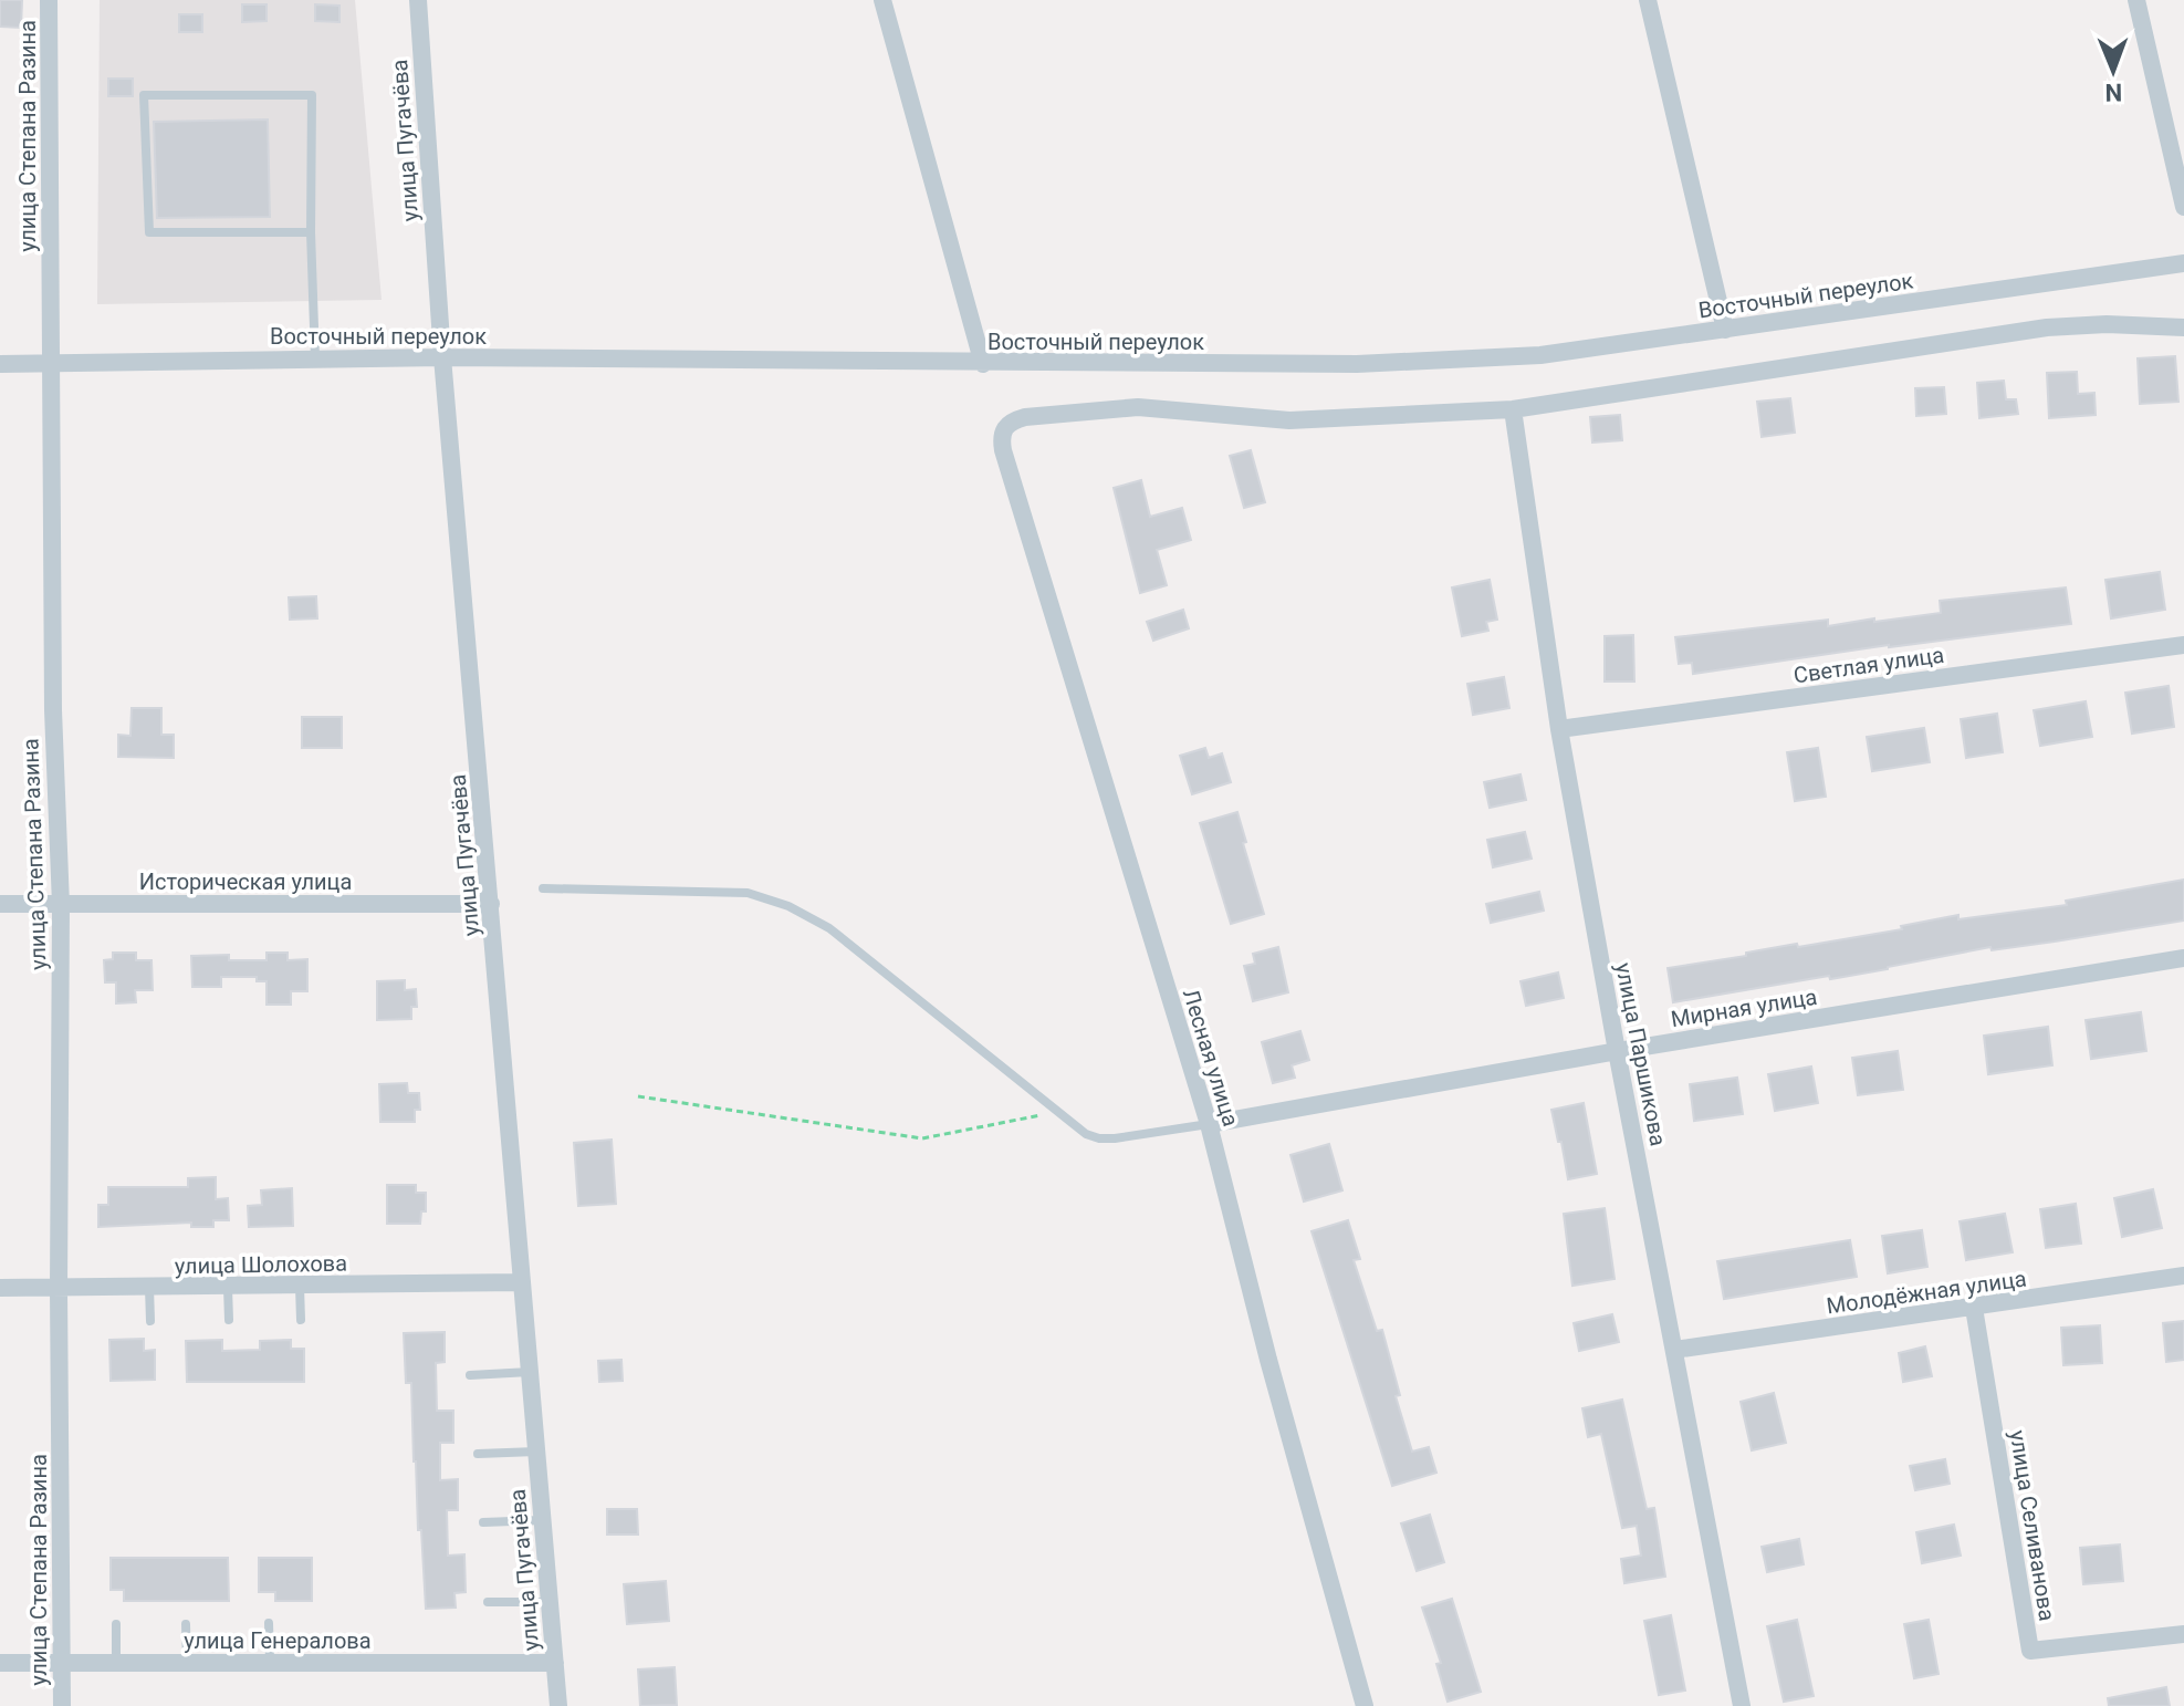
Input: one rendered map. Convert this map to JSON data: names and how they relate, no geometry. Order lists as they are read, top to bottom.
{
  "streets": {
    "street": [
      "улица Степана Разина",
      "улица Пугачёва",
      "Восточный переулок",
      "Светлая улица",
      "Историческая улица",
      "Мирная улица",
      "улица Паршикова",
      "Лесная улица",
      "улица Шолохова",
      "Молодёжная улица",
      "улица Селиванова",
      "улица Генералова"
    ]
  },
  "crossings": [
    ["улица Степана Разина", "Восточный переулок"],
    ["улица Степана Разина", "Историческая улица"],
    ["улица Степана Разина", "улица Шолохова"],
    ["улица Степана Разина", "улица Генералова"],
    ["улица Пугачёва", "Восточный переулок"],
    ["улица Пугачёва", "Историческая улица"],
    ["улица Пугачёва", "улица Шолохова"],
    ["улица Пугачёва", "улица Генералова"],
    ["Светлая улица", "улица Паршикова"],
    ["Мирная улица", "улица Паршикова"],
    ["Мирная улица", "Лесная улица"],
    ["улица Паршикова", "Лесная улица"],
    ["улица Паршикова", "Молодёжная улица"],
    ["Молодёжная улица", "улица Селиванова"]
  ],
  "north": "bottom"
}
